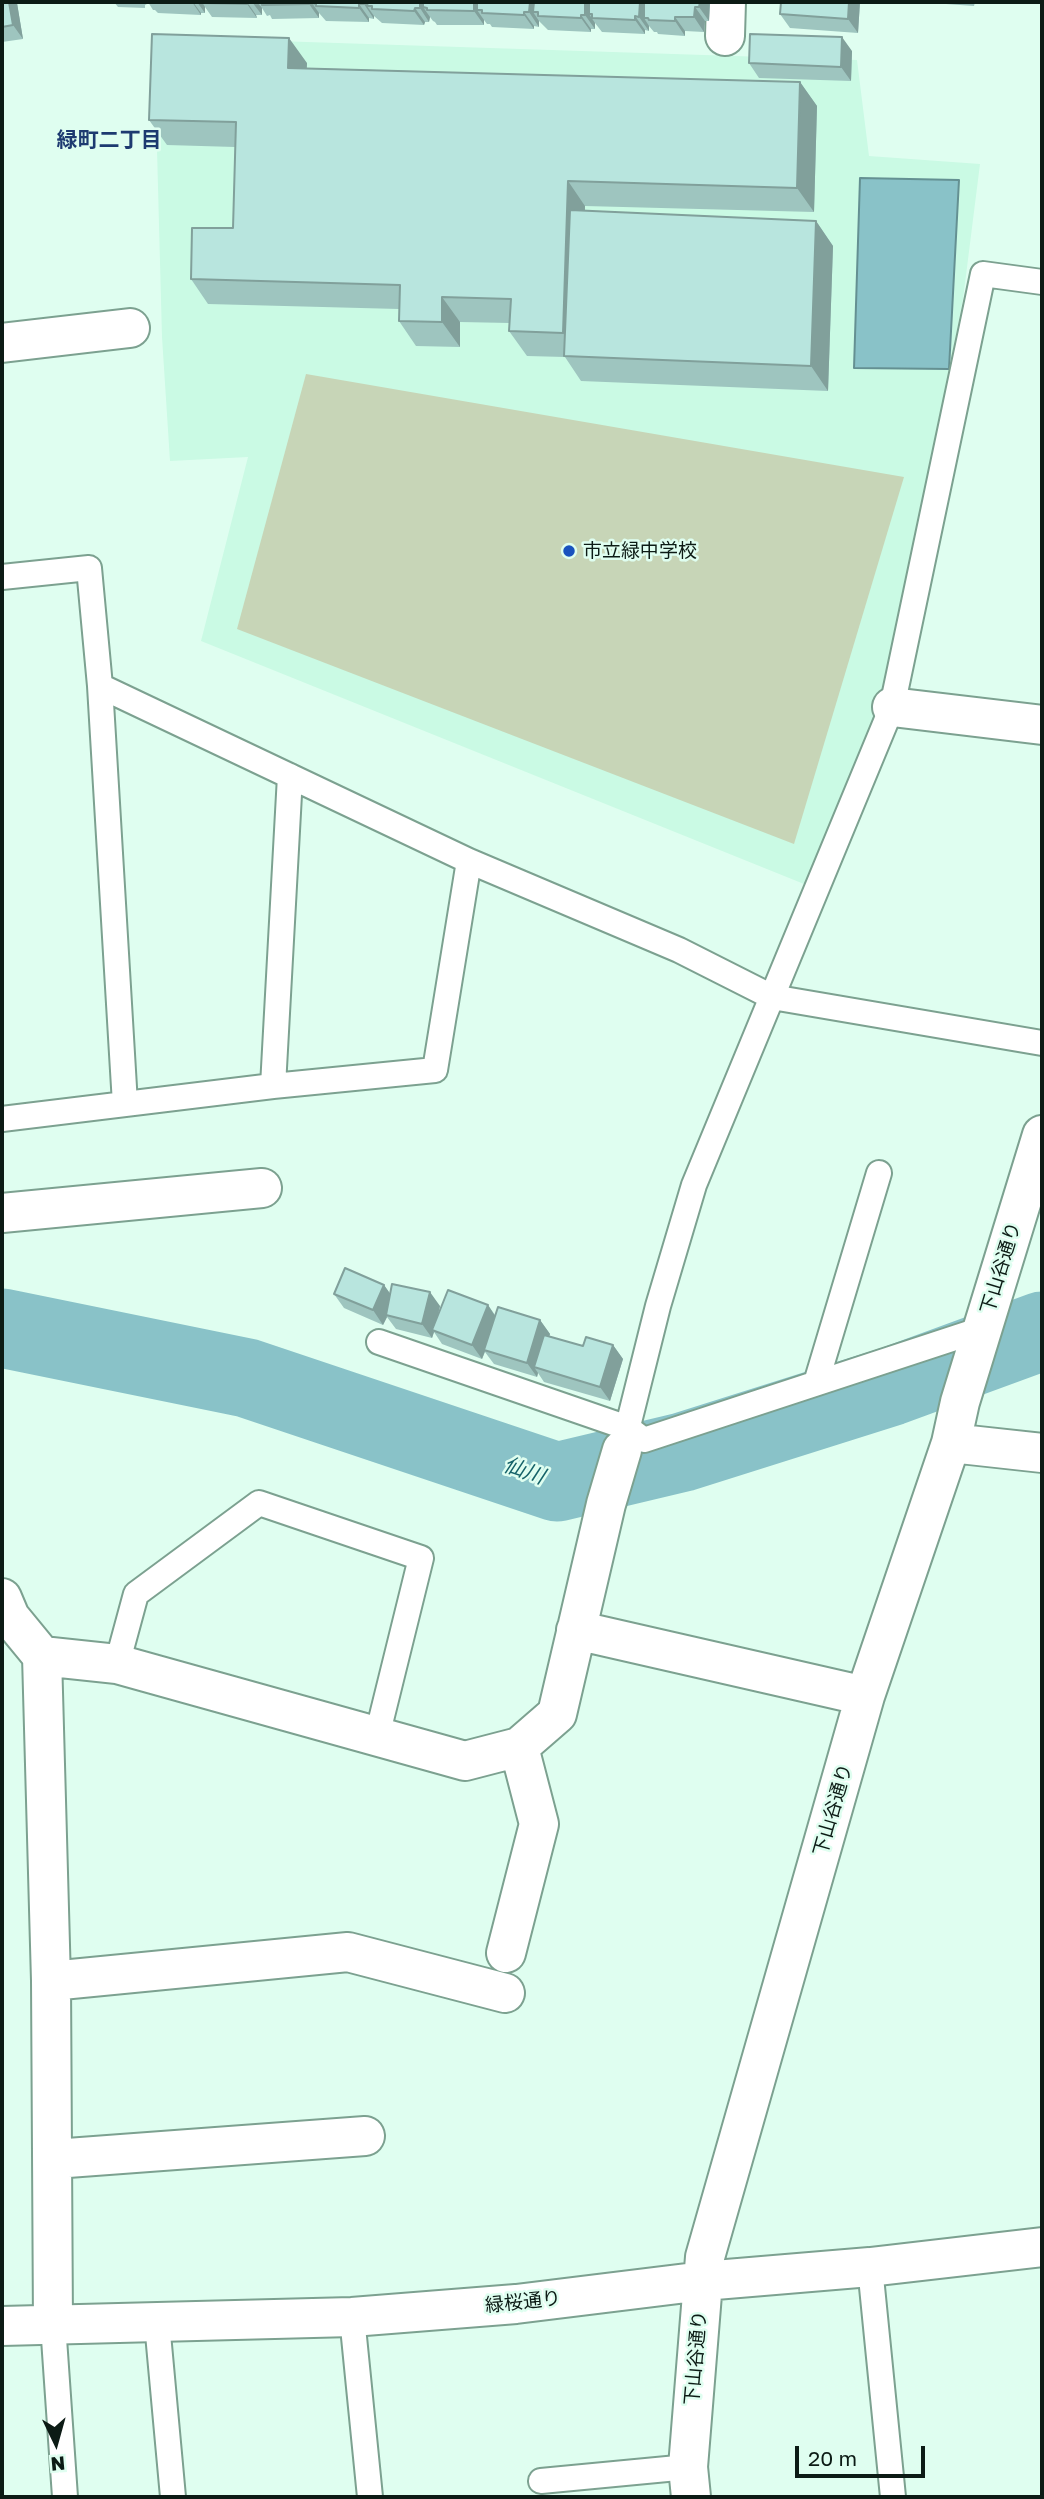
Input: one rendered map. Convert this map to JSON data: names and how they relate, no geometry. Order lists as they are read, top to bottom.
{
  "streets": {
    "street": ["下山谷通り", "緑桜通り"]
  },
  "crossings": [
    ["下山谷通り", "緑桜通り"]
  ],
  "districts": ["緑町二丁目"],
  "water": ["仙川"],
  "places": ["市立緑中学校"],
  "scale_bar": "20 m",
  "north": "bottom"
}
